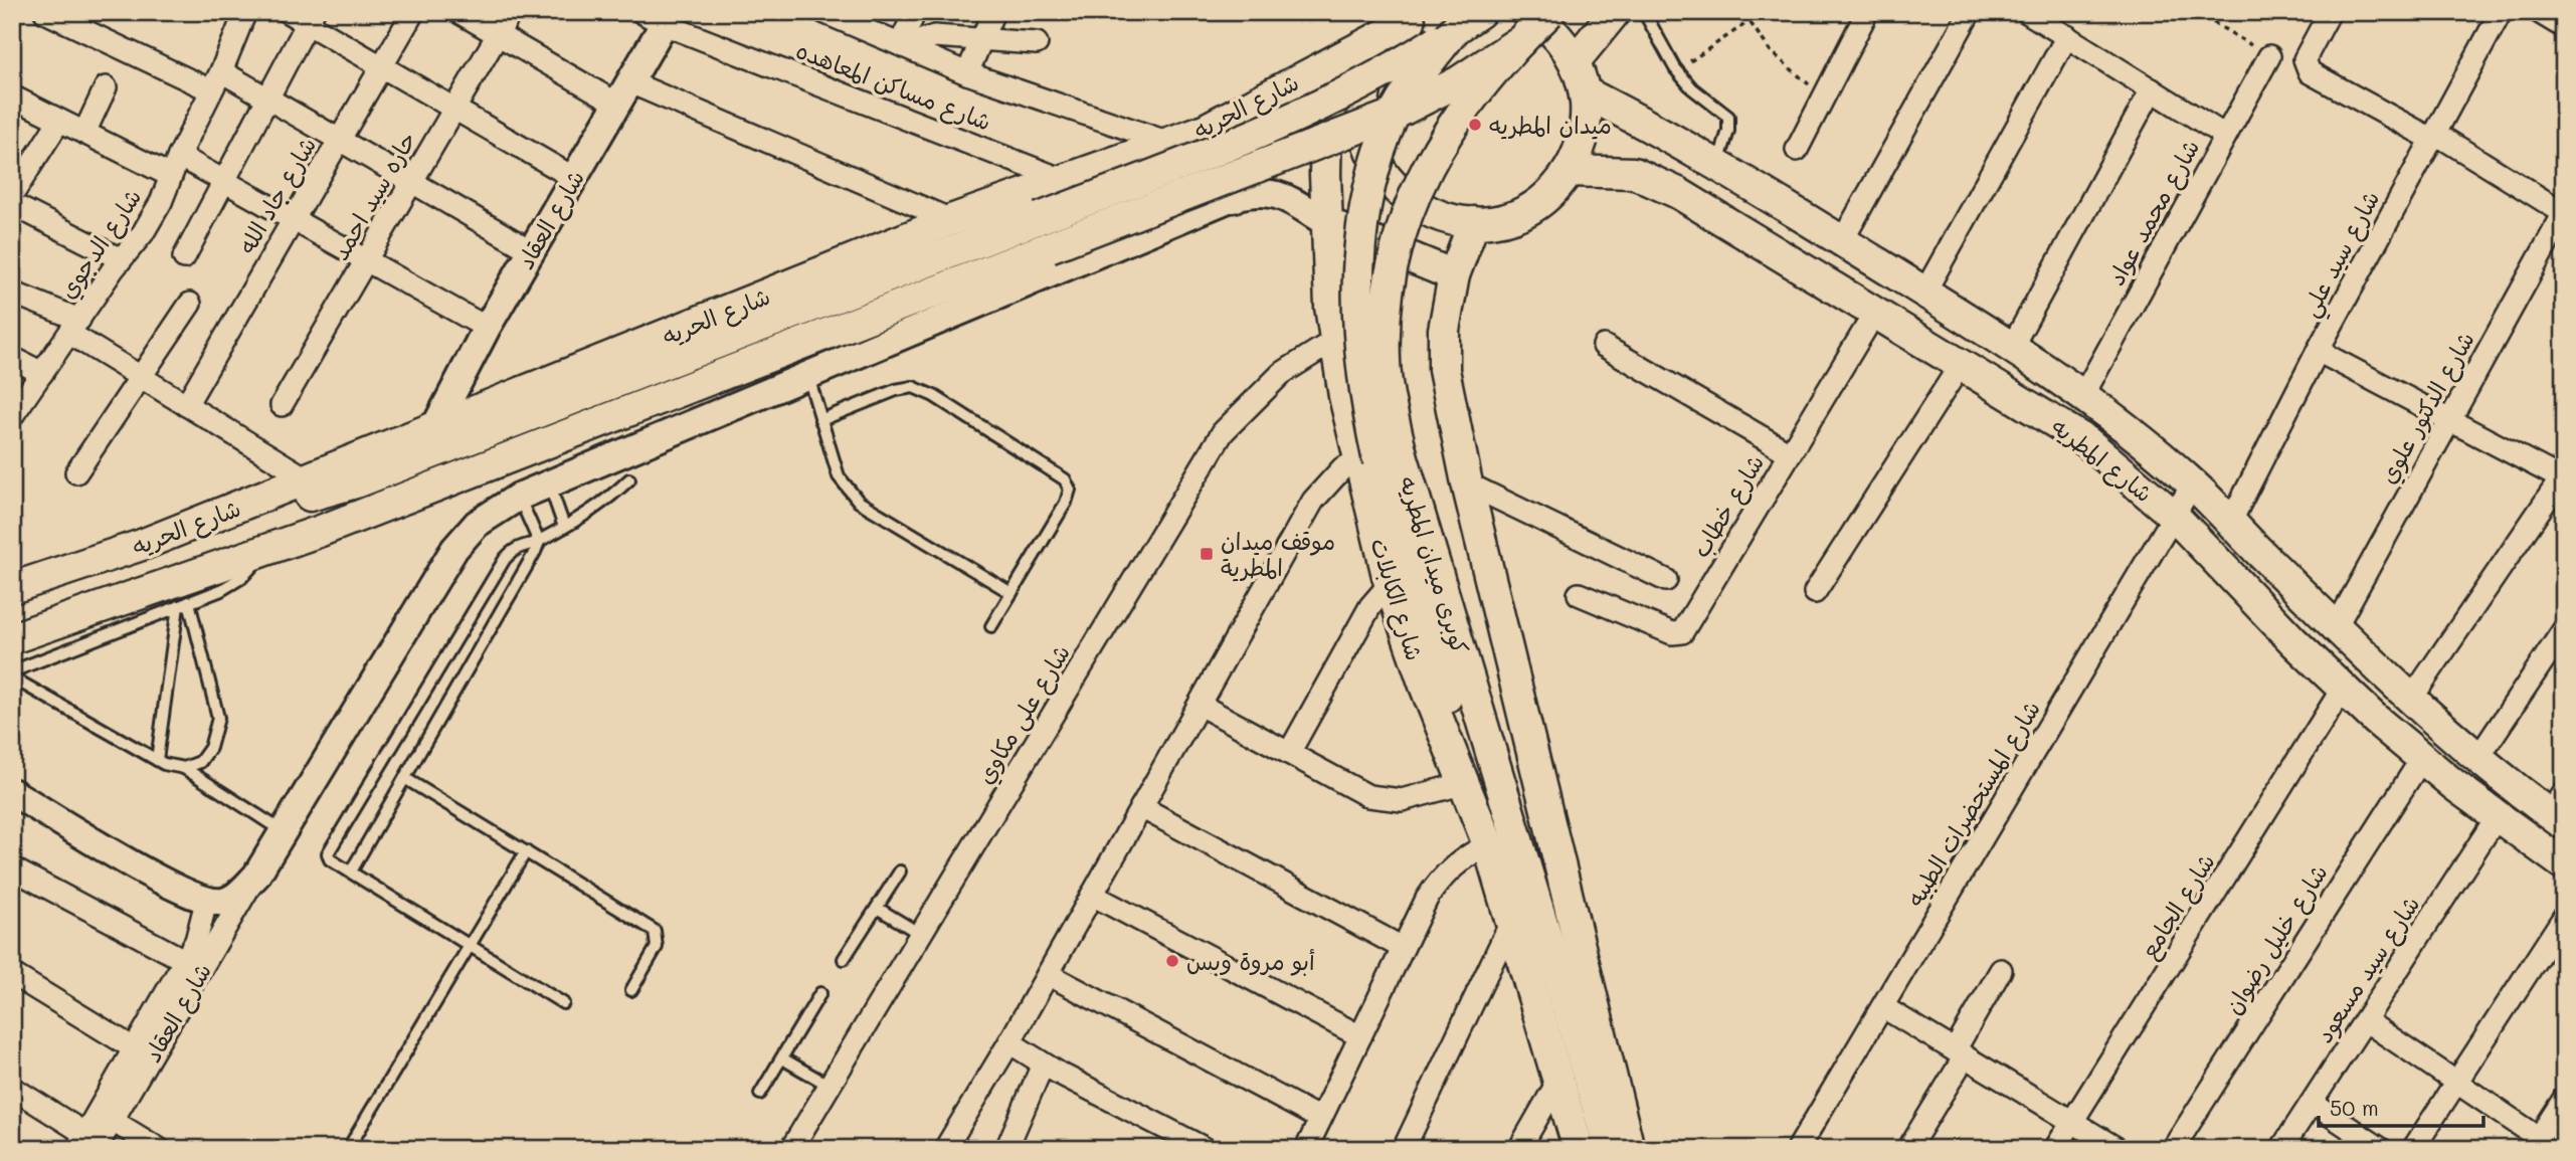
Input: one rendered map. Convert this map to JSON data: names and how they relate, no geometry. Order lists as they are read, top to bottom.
{
  "streets": {
    "main road": [
      "شارع الحريه",
      "شارع المطريه",
      "كوبرى ميدان المطريه",
      "شارع الكابلات"
    ],
    "street": [
      "شارع مساكن المعاهده",
      "شارع جاد الله",
      "حاره سيد احمد",
      "شارع محمد عواد",
      "شارع العقاد",
      "شارع الدجوي",
      "شارع سيد علي",
      "شارع الدكتور علوي",
      "شارع خطاب",
      "شارع على مكاوي",
      "شارع المستحضرات الطبيه",
      "شارع الجامع",
      "شارع خليل رضوان",
      "شارع سيد مسعود"
    ]
  },
  "crossings": [
    ["شارع مساكن المعاهده", "شارع الحريه"],
    ["شارع مساكن المعاهده", "شارع العقاد"],
    ["شارع الحريه", "شارع العقاد"],
    ["شارع الحريه", "كوبرى ميدان المطريه"],
    ["شارع محمد عواد", "شارع المطريه"],
    ["شارع سيد علي", "شارع المطريه"],
    ["شارع الدكتور علوي", "شارع المطريه"],
    ["شارع المطريه", "شارع خطاب"],
    ["شارع المطريه", "شارع المستحضرات الطبيه"],
    ["شارع المطريه", "شارع الجامع"],
    ["شارع المطريه", "شارع خليل رضوان"],
    ["شارع المطريه", "شارع سيد مسعود"],
    ["كوبرى ميدان المطريه", "شارع الكابلات"],
    ["شارع الكابلات", "شارع على مكاوي"]
  ],
  "places": {
    "other": ["ميدان المطريه", "أبو مروة وبس"],
    "transit": ["موقف ميدان المطرية"]
  },
  "scale_bar": "50 m"
}
